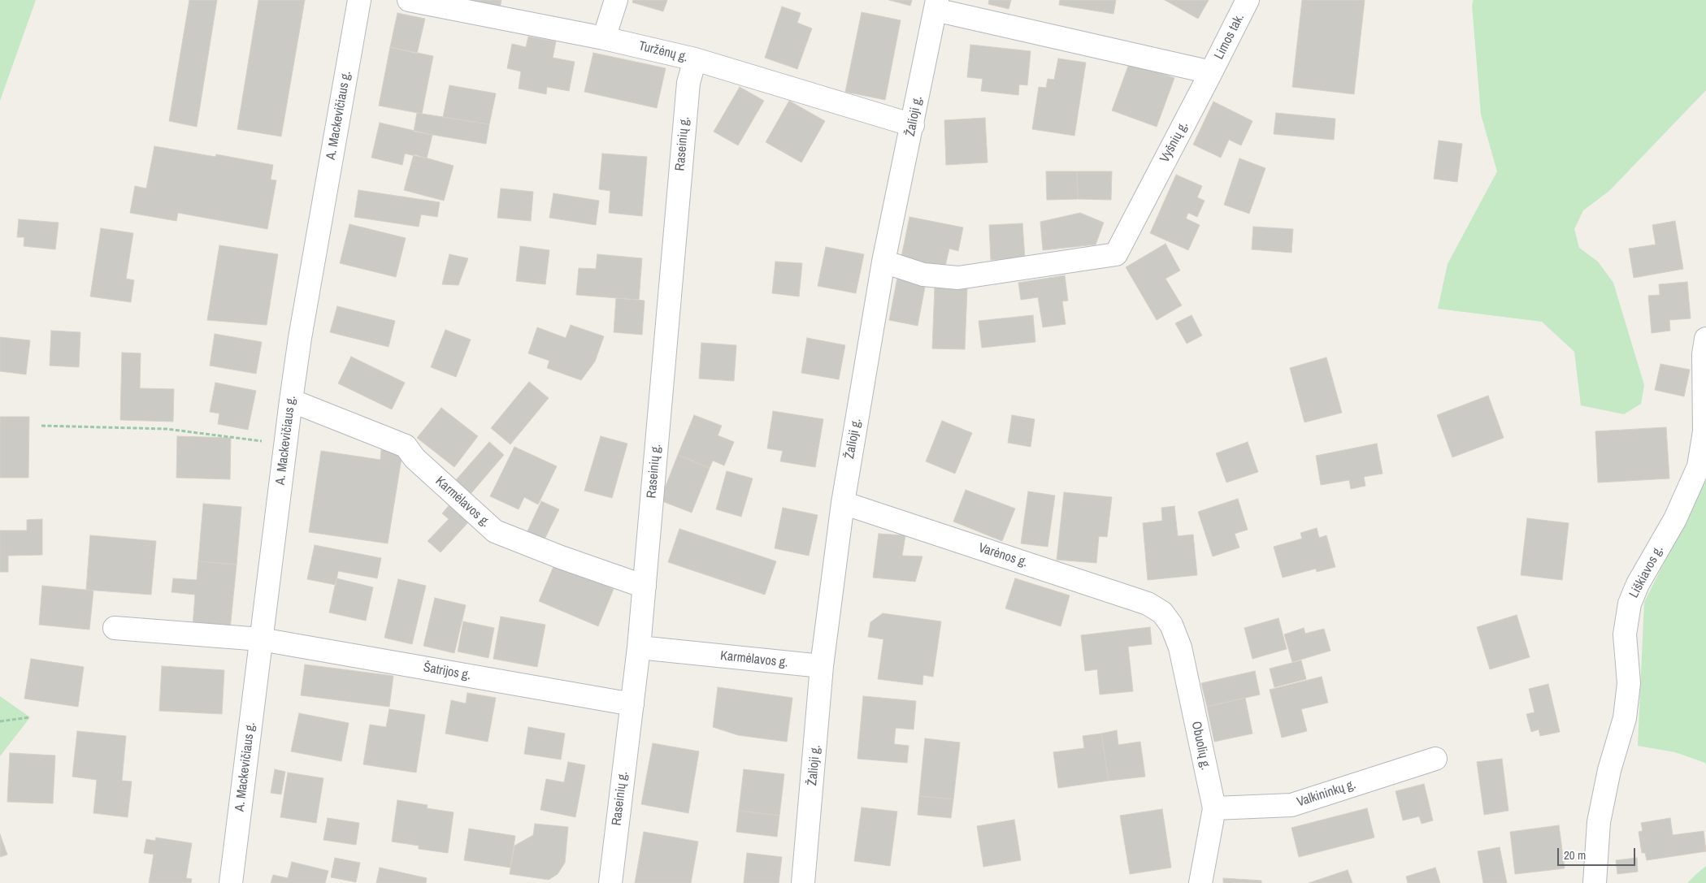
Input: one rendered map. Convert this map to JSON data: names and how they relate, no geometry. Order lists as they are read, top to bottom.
{
  "streets": {
    "street": [
      "Limos tak.",
      "Turžėnų g.",
      "A. Mackevičiaus g.",
      "Žalioji g.",
      "Vyšnių g.",
      "Raseinių g.",
      "Karmėlavos g.",
      "Varėnos g.",
      "Liškiavos g.",
      "Šatrijos g.",
      "Obuolių g.",
      "Valkininkų g."
    ]
  },
  "crossings": [
    ["Limos tak.", "Vyšnių g."],
    ["Turžėnų g.", "Žalioji g."],
    ["Turžėnų g.", "Raseinių g."],
    ["A. Mackevičiaus g.", "Karmėlavos g."],
    ["A. Mackevičiaus g.", "Šatrijos g."],
    ["Žalioji g.", "Vyšnių g."],
    ["Žalioji g.", "Karmėlavos g."],
    ["Žalioji g.", "Varėnos g."],
    ["Raseinių g.", "Karmėlavos g."],
    ["Raseinių g.", "Šatrijos g."],
    ["Varėnos g.", "Obuolių g."],
    ["Obuolių g.", "Valkininkų g."]
  ],
  "scale_bar": "20 m"
}
